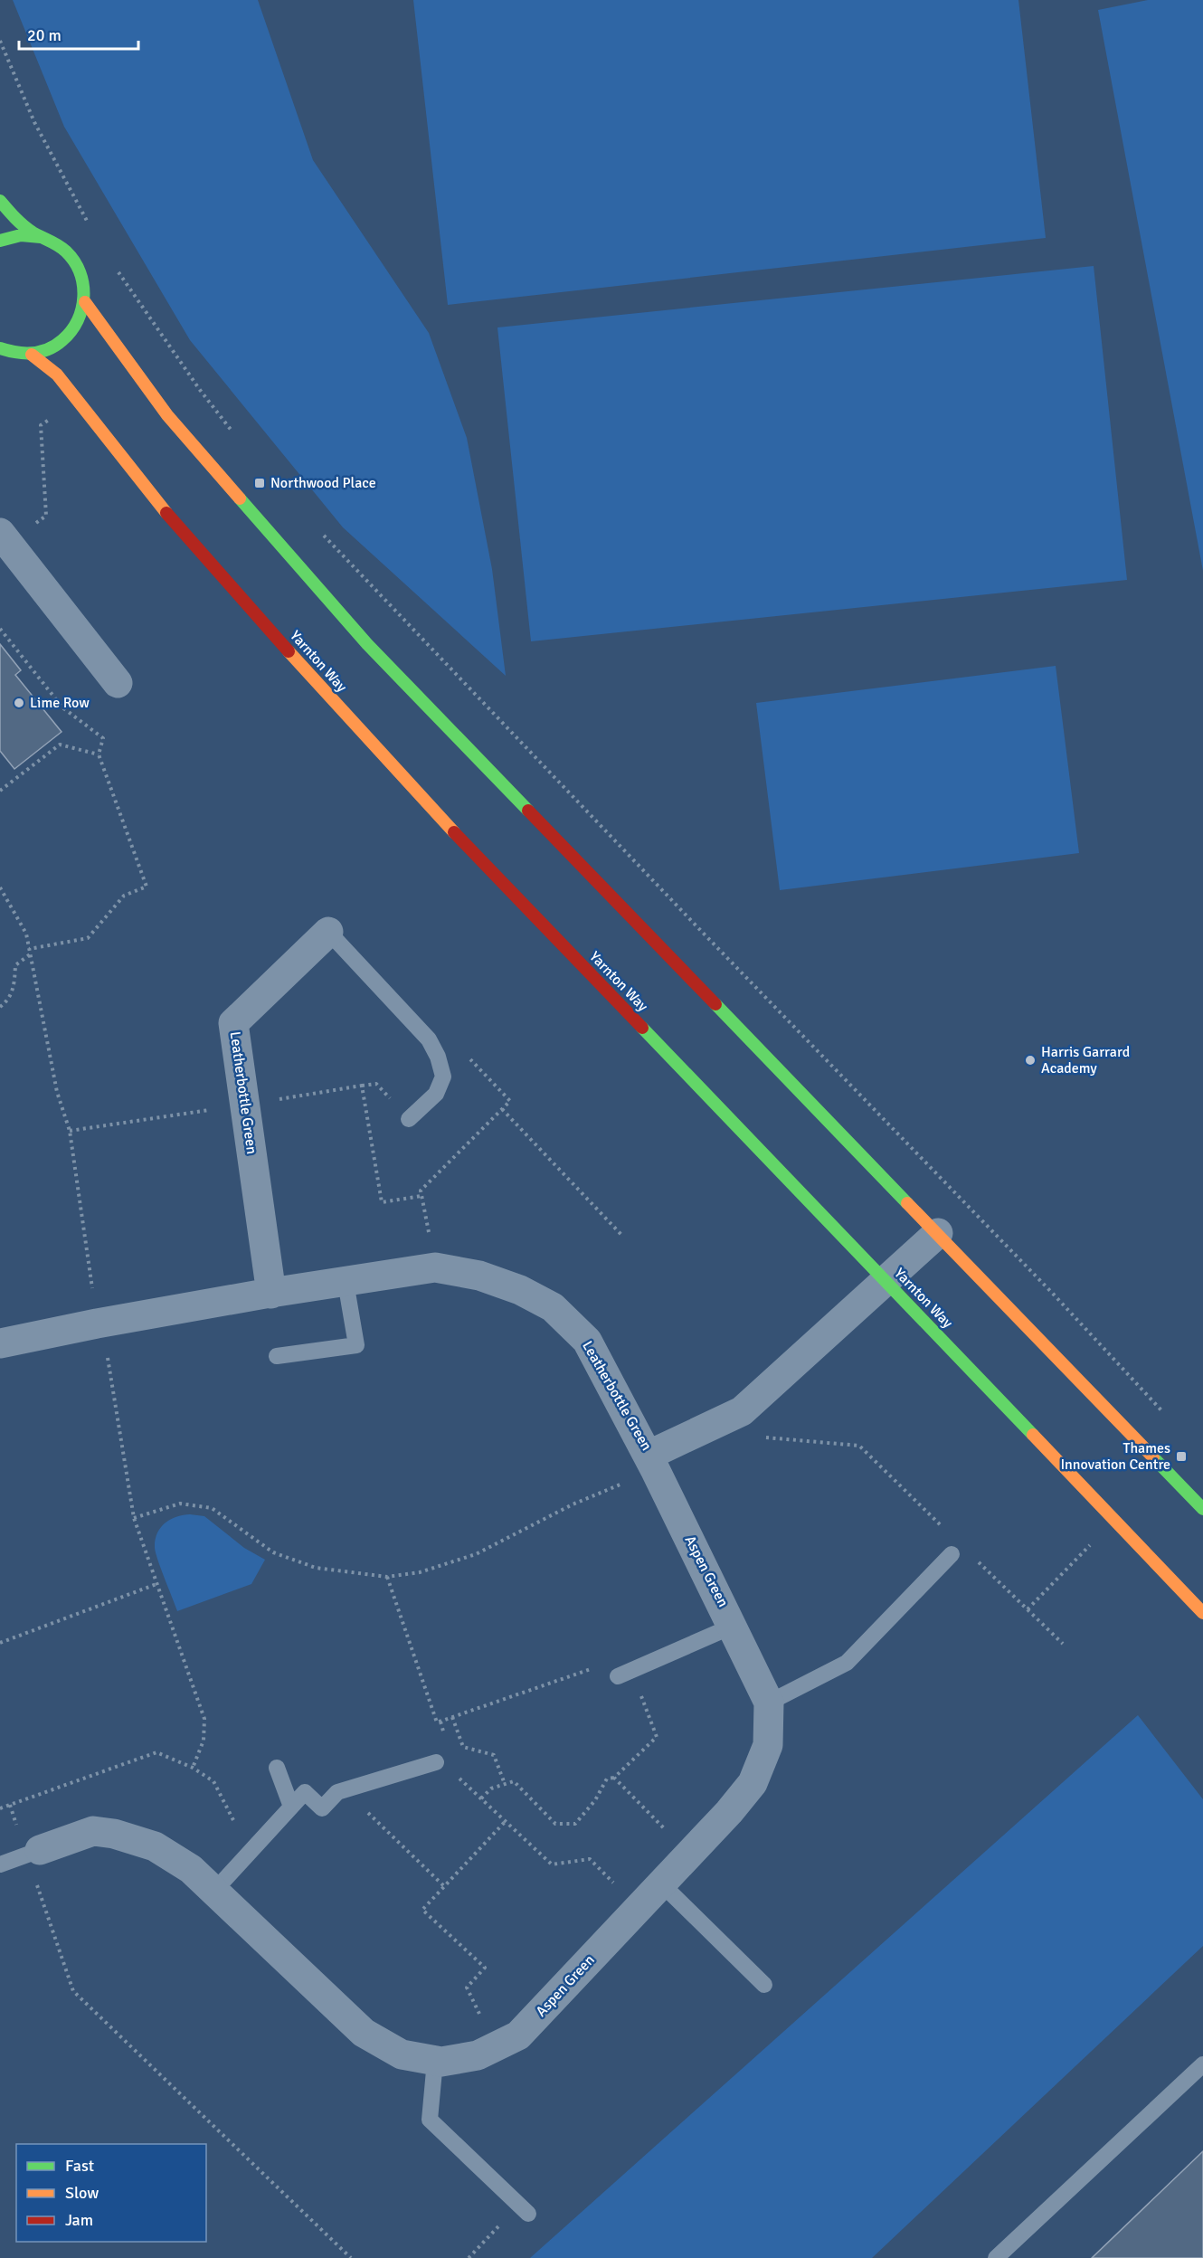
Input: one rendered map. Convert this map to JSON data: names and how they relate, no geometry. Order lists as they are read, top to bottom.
{
  "streets": {
    "street": ["Yarnton Way", "Leatherbottle Green", "Aspen Green"]
  },
  "crossings": [
    ["Yarnton Way", "Leatherbottle Green"],
    ["Leatherbottle Green", "Aspen Green"]
  ],
  "places": {
    "transit": ["Northwood Place", "Thames Innovation Centre"],
    "other": ["Lime Row", "Harris Garrard Academy"]
  },
  "legend": ["Fast", "Slow", "Jam"],
  "scale_bar": "20 m"
}
